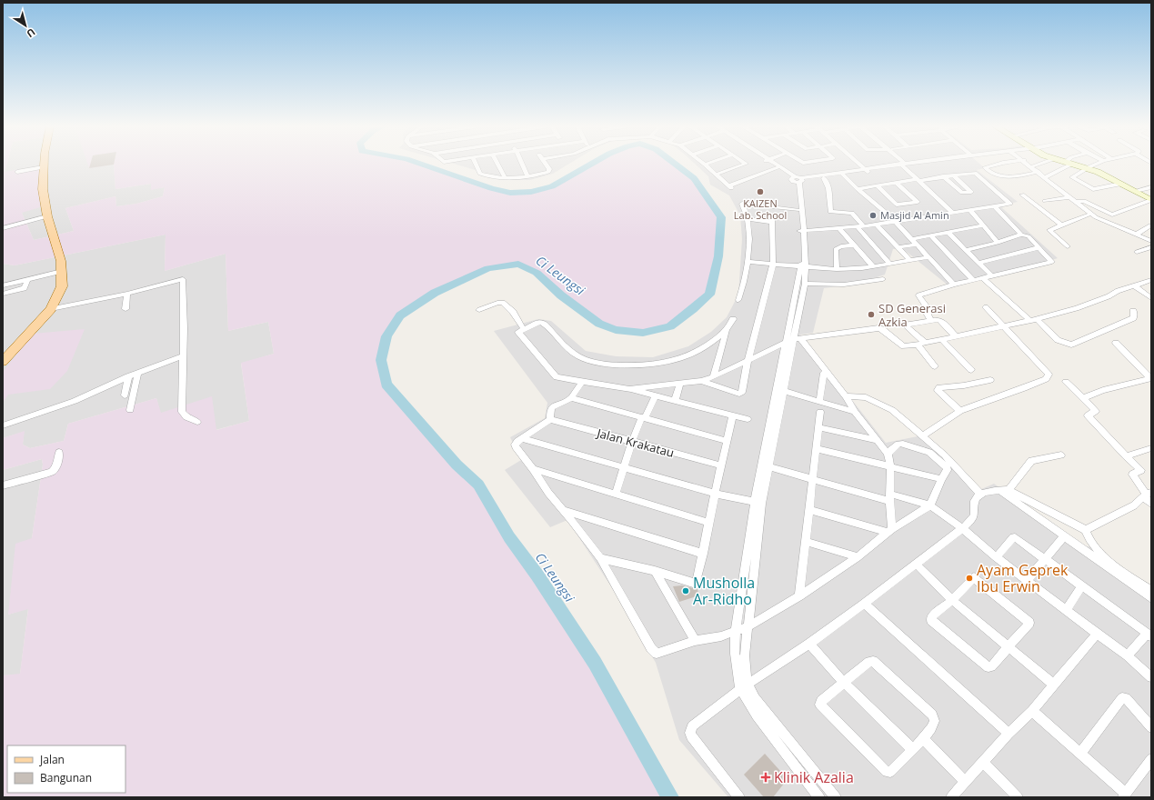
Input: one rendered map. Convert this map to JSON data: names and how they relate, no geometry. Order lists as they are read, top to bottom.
{
  "streets": {
    "street": ["Jalan Krakatau"]
  },
  "water": ["Ci Leungsi"],
  "places": {
    "other": [
      "KAIZEN Lab. School",
      "Masjid Al Amin",
      "SD Generasi Azkia",
      "Ayam Geprek Ibu Erwin",
      "Musholla Ar-Ridho"
    ],
    "health": ["Klinik Azalia"]
  },
  "legend": ["Jalan", "Bangunan"],
  "north": "bottom right"
}
